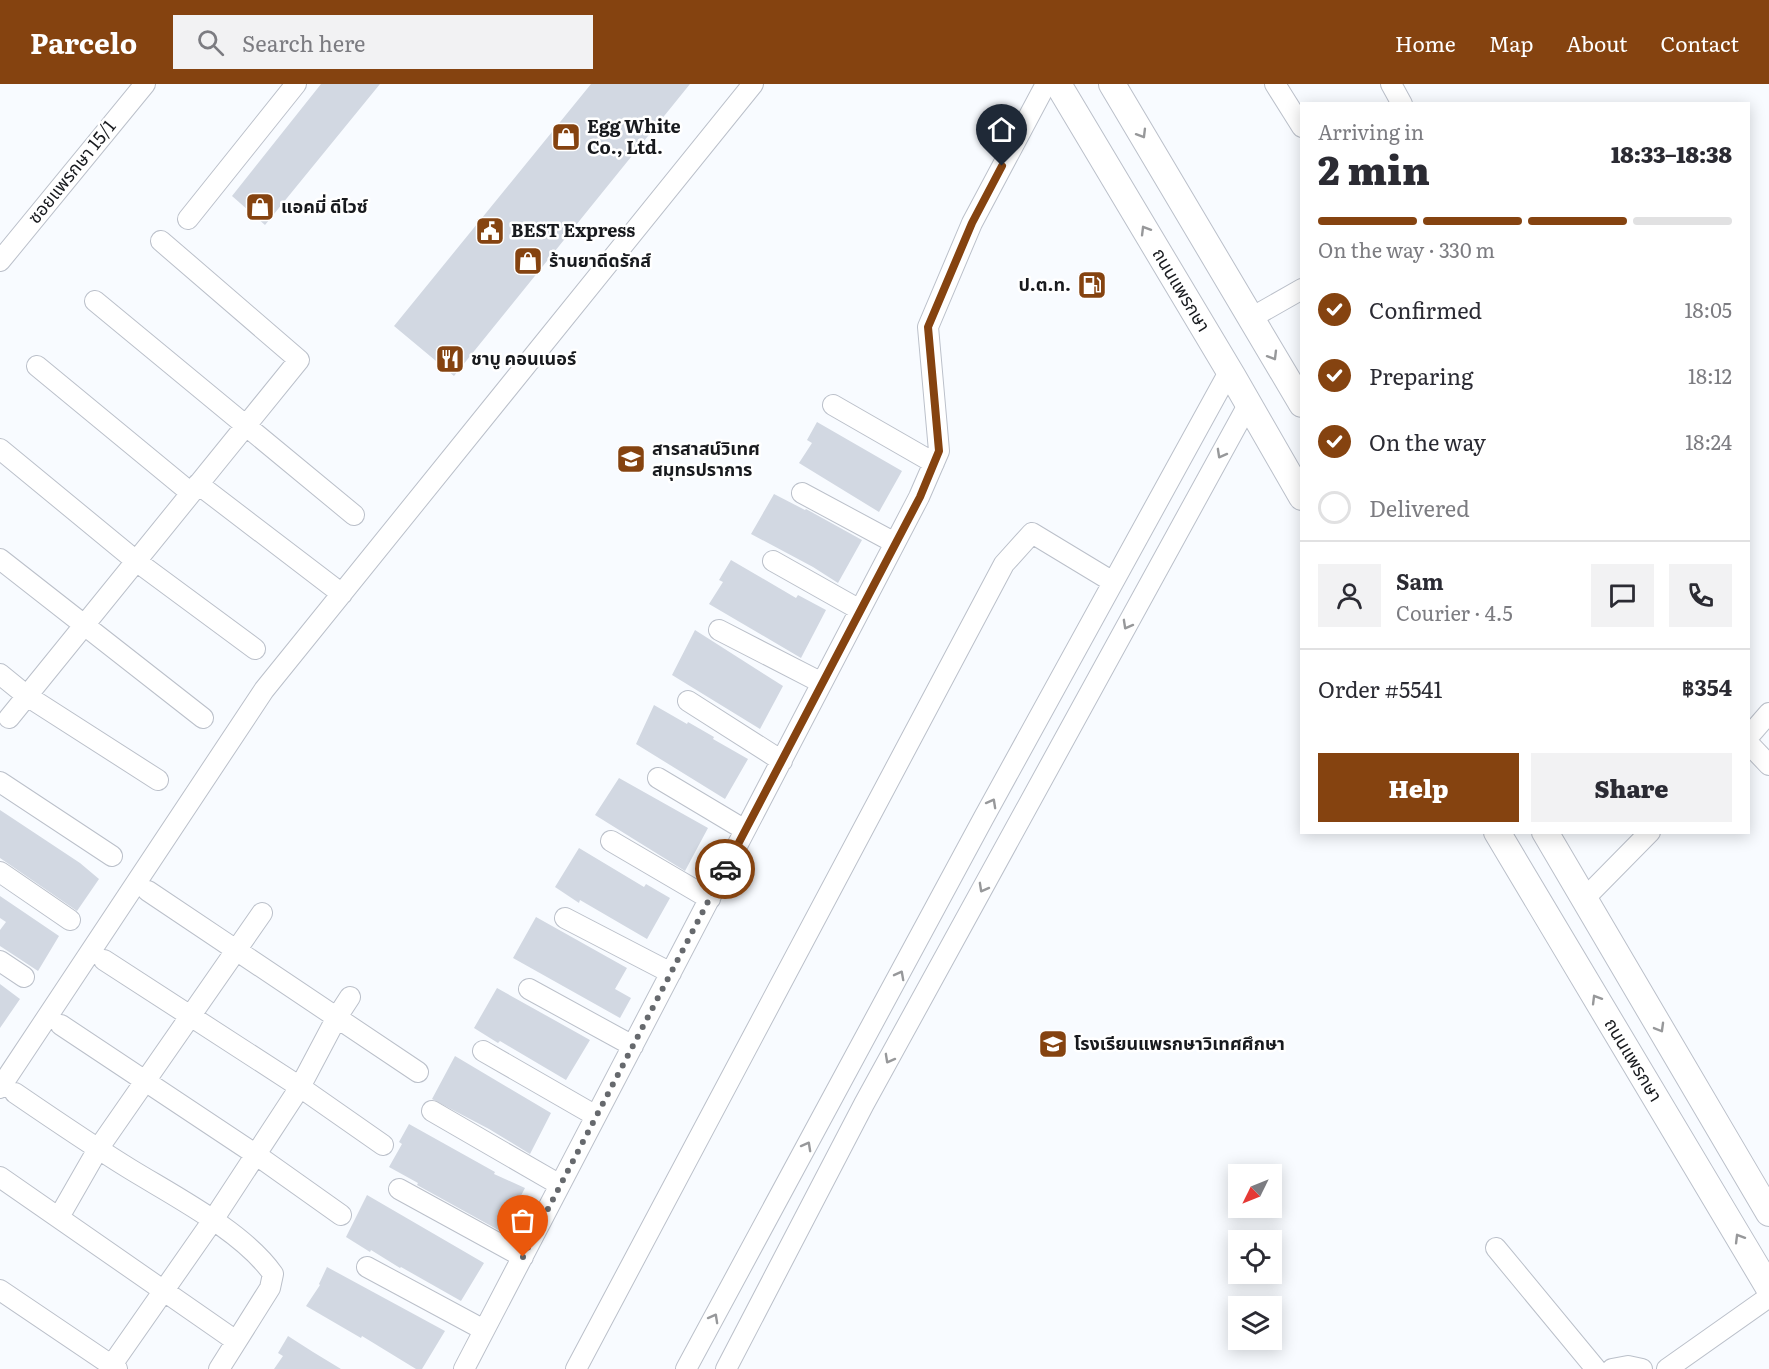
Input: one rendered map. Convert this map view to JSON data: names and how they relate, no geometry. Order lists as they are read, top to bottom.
{
  "streets": {
    "main road": ["ถนนแพรกษา"],
    "street": ["ซอยแพรกษา 15/1"]
  },
  "places": {
    "shop": ["Egg White Co., Ltd.", "แอคมี่ ดีไวซ์", "ร้านยาดีดรักส์"],
    "public building": ["BEST Express"],
    "fuel station": ["ป.ต.ท."],
    "restaurant": ["ชาบู คอนเนอร์"],
    "school or university": ["สารสาสน์วิเทศ สมุทรปราการ", "โรงเรียนแพรกษาวิเทศศึกษา"]
  },
  "north": "bottom left",
  "page": {
    "header": "Parcelo",
    "search": "Search here",
    "nav": [
      "Home",
      "Map",
      "About",
      "Contact"
    ],
    "heading": ["2 min", "Arriving in", "18:33–18:38"],
    "panel": [
      "Sam",
      "Courier · 4.5",
      "Order #5541",
      "฿354"
    ],
    "bar": "On the way · 330 m",
    "list": [
      ["Confirmed", "18:05"],
      ["Preparing", "18:12"],
      ["On the way", "18:24"],
      "Delivered"
    ],
    "buttons": ["Help", "Share"]
  }
}
